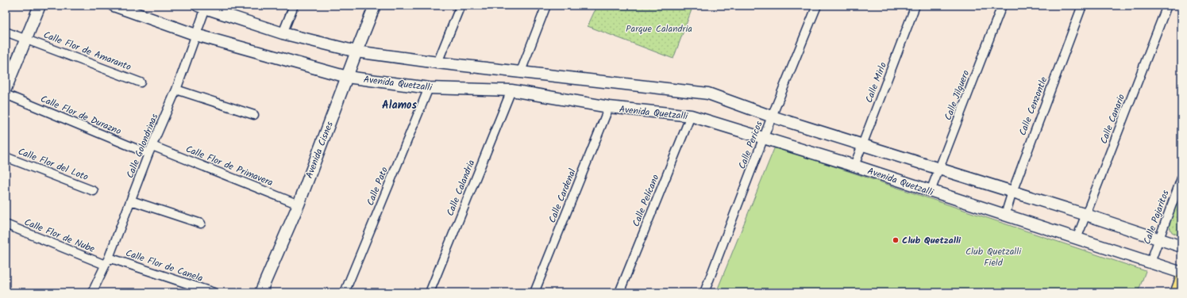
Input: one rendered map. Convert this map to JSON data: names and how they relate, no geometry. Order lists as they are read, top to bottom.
{
  "streets": {
    "main road": ["Avenida Quetzalli", "Avenida Cisnes"],
    "street": [
      "Calle Flor de Amaranto",
      "Calle Mirlo",
      "Calle Jilguero",
      "Calle Cenzontle",
      "Calle Flor de Durazno",
      "Calle Canario",
      "Calle Pericos",
      "Calle Golondrinas",
      "Calle Flor del Loto",
      "Calle Flor de Primavera",
      "Calle Pato",
      "Calle Calandria",
      "Calle Cardenal",
      "Calle Pelícano",
      "Calle Pajaritos",
      "Calle Flor de Nube",
      "Calle Flor de Canela"
    ]
  },
  "crossings": [
    ["Calle Mirlo", "Avenida Quetzalli"],
    ["Avenida Quetzalli", "Calle Jilguero"],
    ["Avenida Quetzalli", "Calle Cenzontle"],
    ["Avenida Quetzalli", "Calle Canario"],
    ["Avenida Quetzalli", "Calle Pericos"],
    ["Avenida Quetzalli", "Calle Golondrinas"],
    ["Avenida Quetzalli", "Avenida Cisnes"],
    ["Avenida Quetzalli", "Calle Pato"],
    ["Avenida Quetzalli", "Calle Calandria"],
    ["Avenida Quetzalli", "Calle Cardenal"],
    ["Avenida Quetzalli", "Calle Pelícano"],
    ["Avenida Quetzalli", "Calle Pajaritos"],
    ["Calle Flor de Durazno", "Calle Golondrinas"],
    ["Calle Golondrinas", "Calle Flor de Primavera"],
    ["Calle Golondrinas", "Calle Flor de Nube"],
    ["Calle Golondrinas", "Calle Flor de Canela"],
    ["Avenida Cisnes", "Calle Flor de Primavera"]
  ],
  "districts": ["Alamos"],
  "parks": ["Parque Calandria", "Club Quetzalli Field"],
  "places": ["Club Quetzalli"]
}
